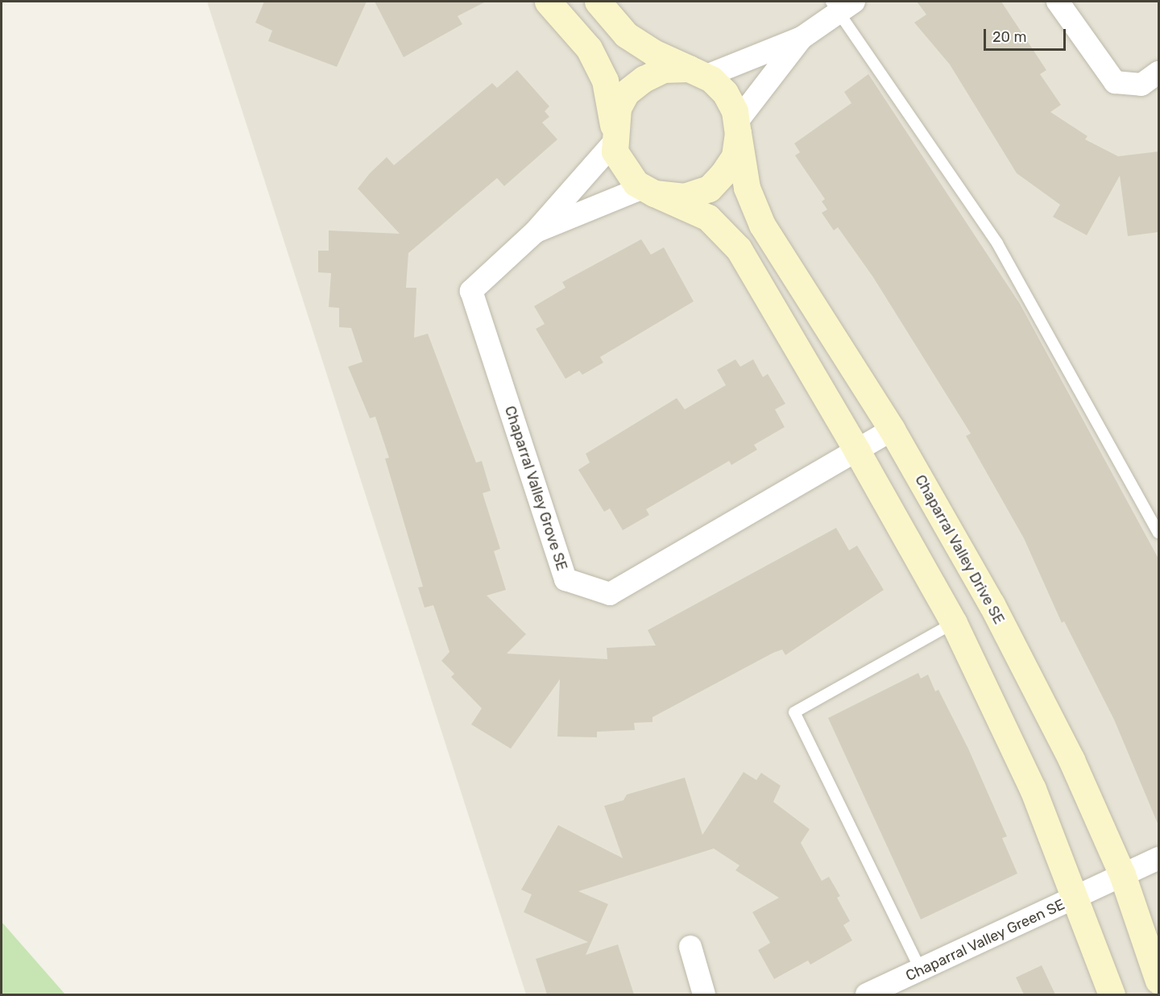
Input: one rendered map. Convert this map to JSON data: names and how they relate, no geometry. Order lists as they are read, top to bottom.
{
  "streets": {
    "street": ["Chaparral Valley Grove SE", "Chaparral Valley Drive SE", "Chaparral Valley Green SE"]
  },
  "crossings": [
    ["Chaparral Valley Grove SE", "Chaparral Valley Drive SE"],
    ["Chaparral Valley Drive SE", "Chaparral Valley Green SE"]
  ],
  "scale_bar": "20 m"
}
